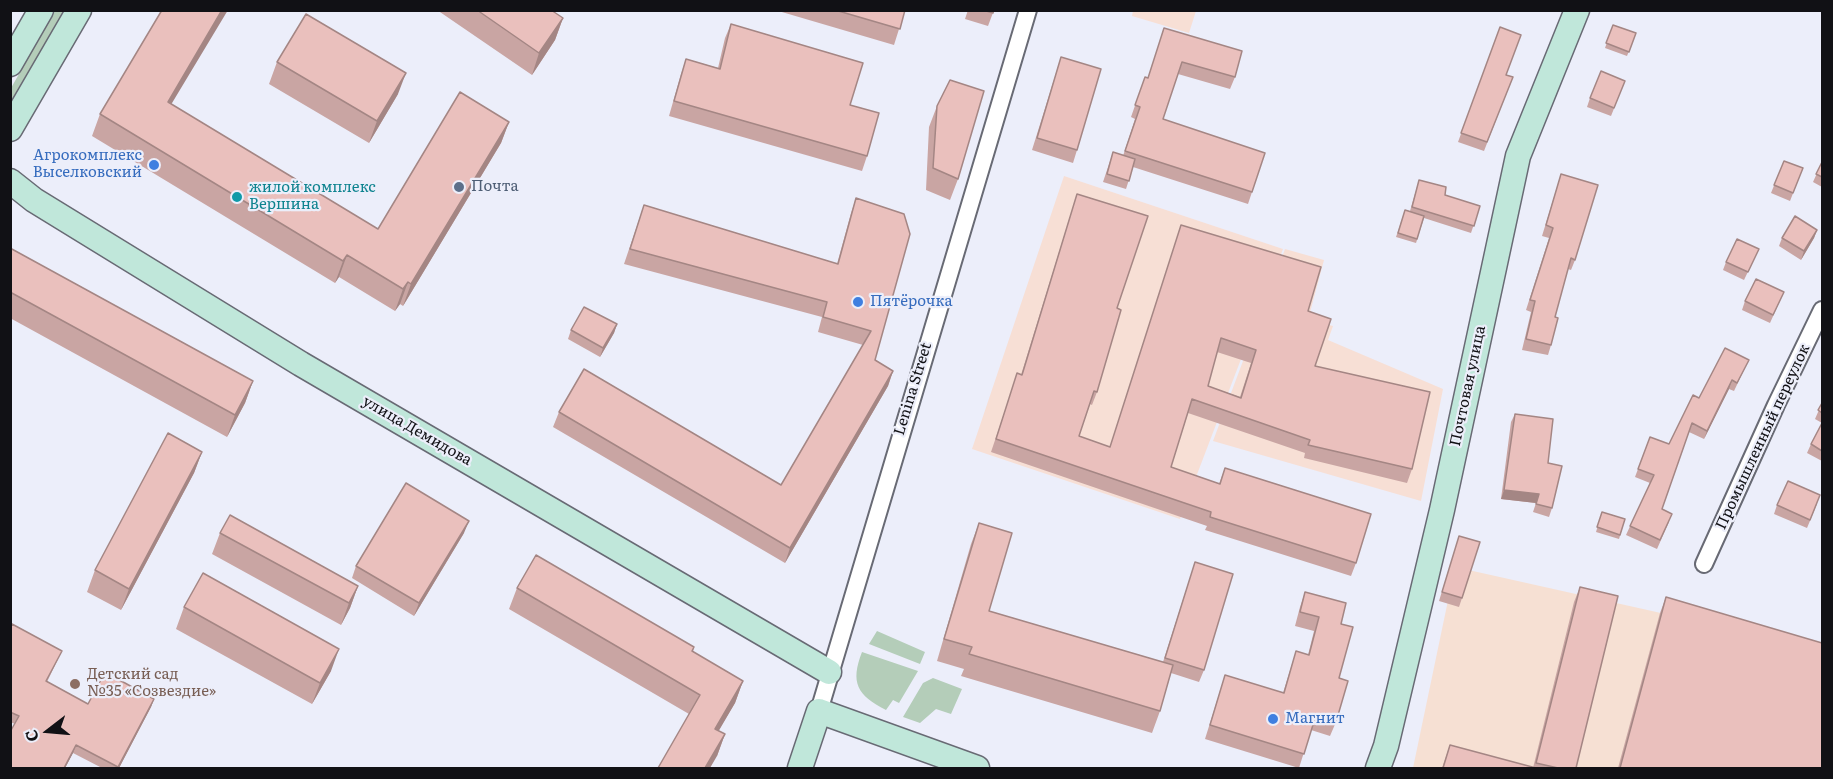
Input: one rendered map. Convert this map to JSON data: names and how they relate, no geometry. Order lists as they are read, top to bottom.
{
  "streets": {
    "street": [
      "Почтовая улица",
      "Lenina Street",
      "улица Демидова",
      "Промышленный переулок"
    ]
  },
  "crossings": [
    ["Lenina Street", "улица Демидова"]
  ],
  "places": [
    "Агрокомплекс Выселковский",
    "Почта",
    "жилой комплекс Вершина",
    "Пятёрочка",
    "Детский сад №35 «Созвездие»",
    "Магнит"
  ],
  "north": "left"
}
